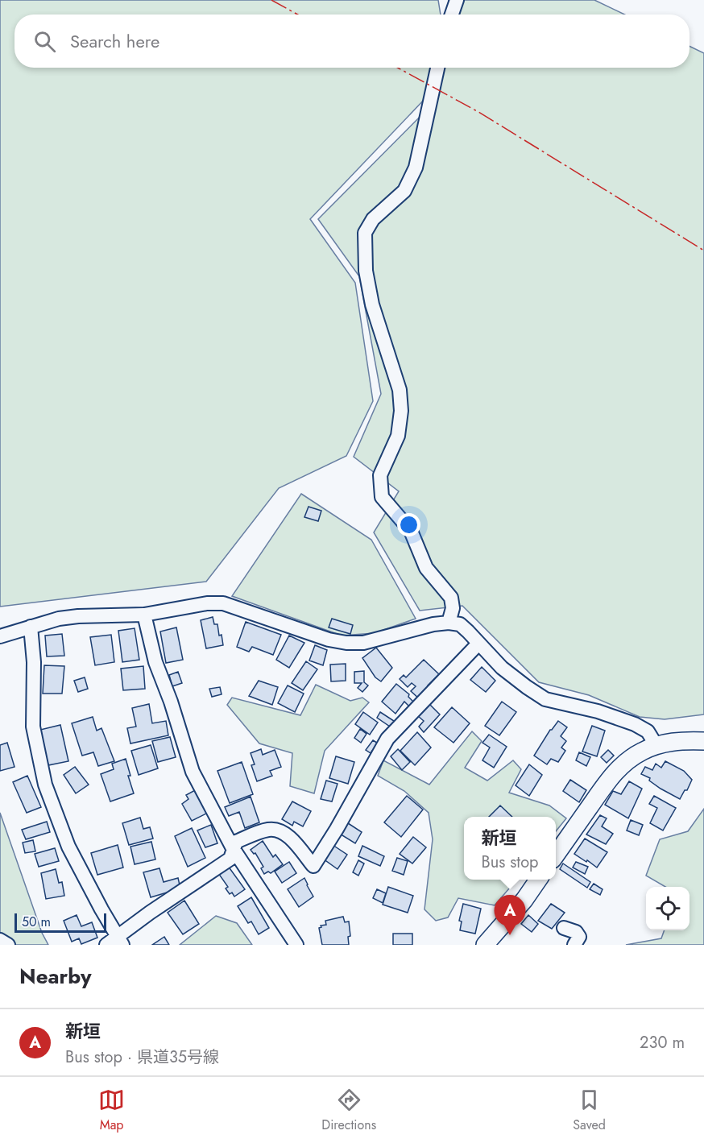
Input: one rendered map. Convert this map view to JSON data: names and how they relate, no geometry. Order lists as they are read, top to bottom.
{
  "scale_bar": "50 m",
  "page": {
    "search": "Search here",
    "popup": ["新垣", "Bus stop"],
    "pins": "A",
    "scale": "50 m",
    "heading": "Nearby",
    "list": [
      {
        "mark": "A",
        "name": "新垣",
        "note": "Bus stop · 県道35号線",
        "value": "230 m"
      }
    ],
    "nav": ["Map", "Directions", "Saved"]
  }
}
